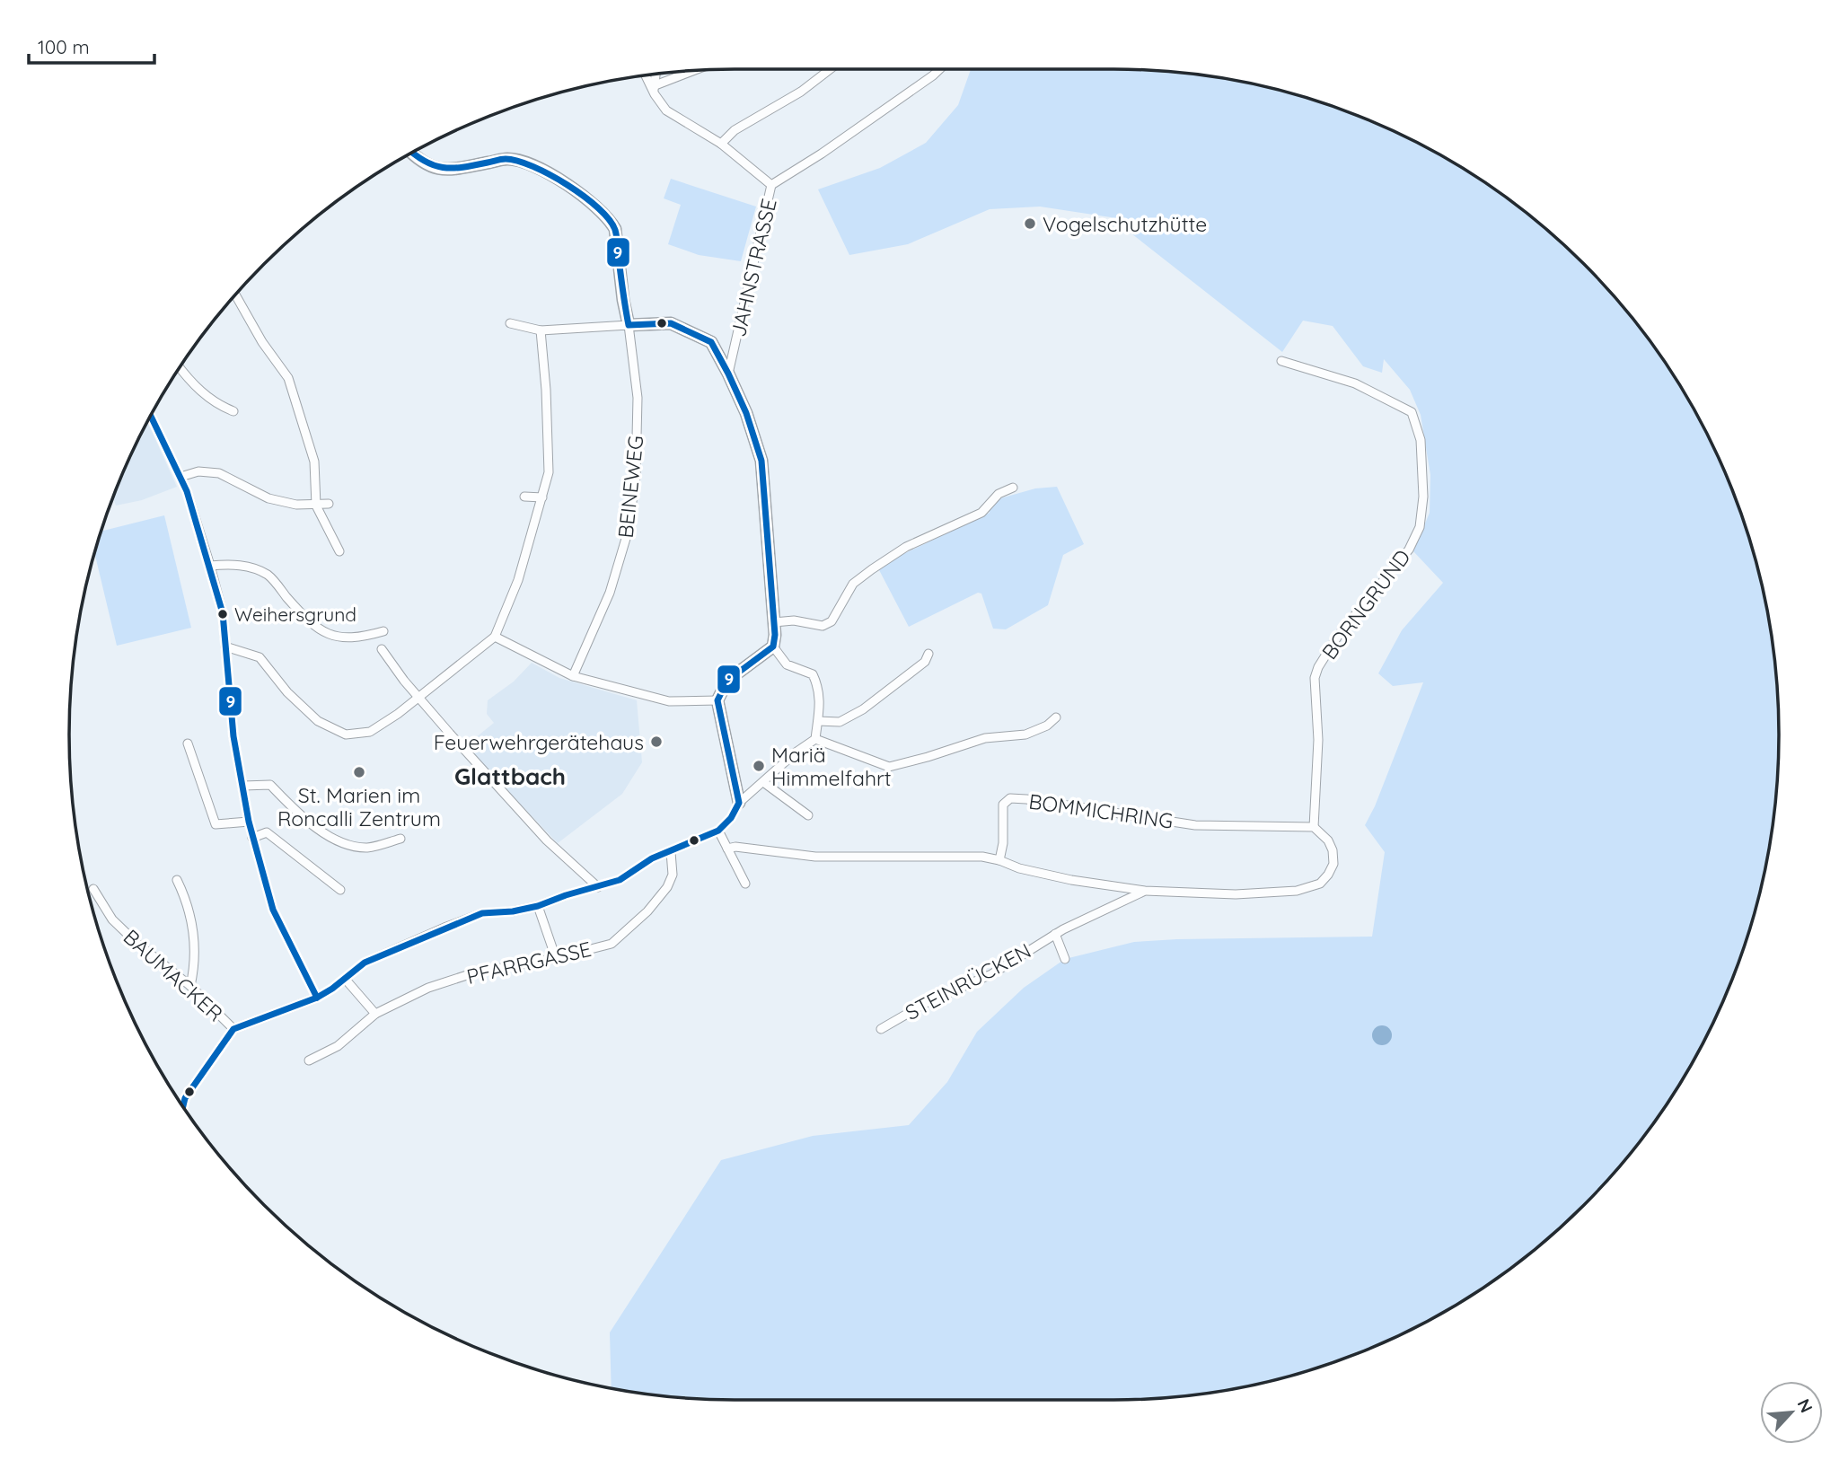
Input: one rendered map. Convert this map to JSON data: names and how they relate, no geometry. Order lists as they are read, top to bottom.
{
  "streets": {
    "street": [
      "JAHNSTRASSE",
      "BEINEWEG",
      "BORNGRUND",
      "BOMMICHRING",
      "PFARRGASSE",
      "BAUMACKER",
      "STEINRÜCKEN"
    ]
  },
  "crossings": [
    ["BORNGRUND", "BOMMICHRING"]
  ],
  "districts": ["Glattbach"],
  "places": [
    "Vogelschutzhütte",
    "Weihersgrund",
    "Feuerwehrgerätehaus",
    "Mariä Himmelfahrt",
    "St. Marien im Roncalli Zentrum"
  ],
  "lines": ["transit line 9"],
  "scale_bar": "100 m",
  "north": "top right"
}
